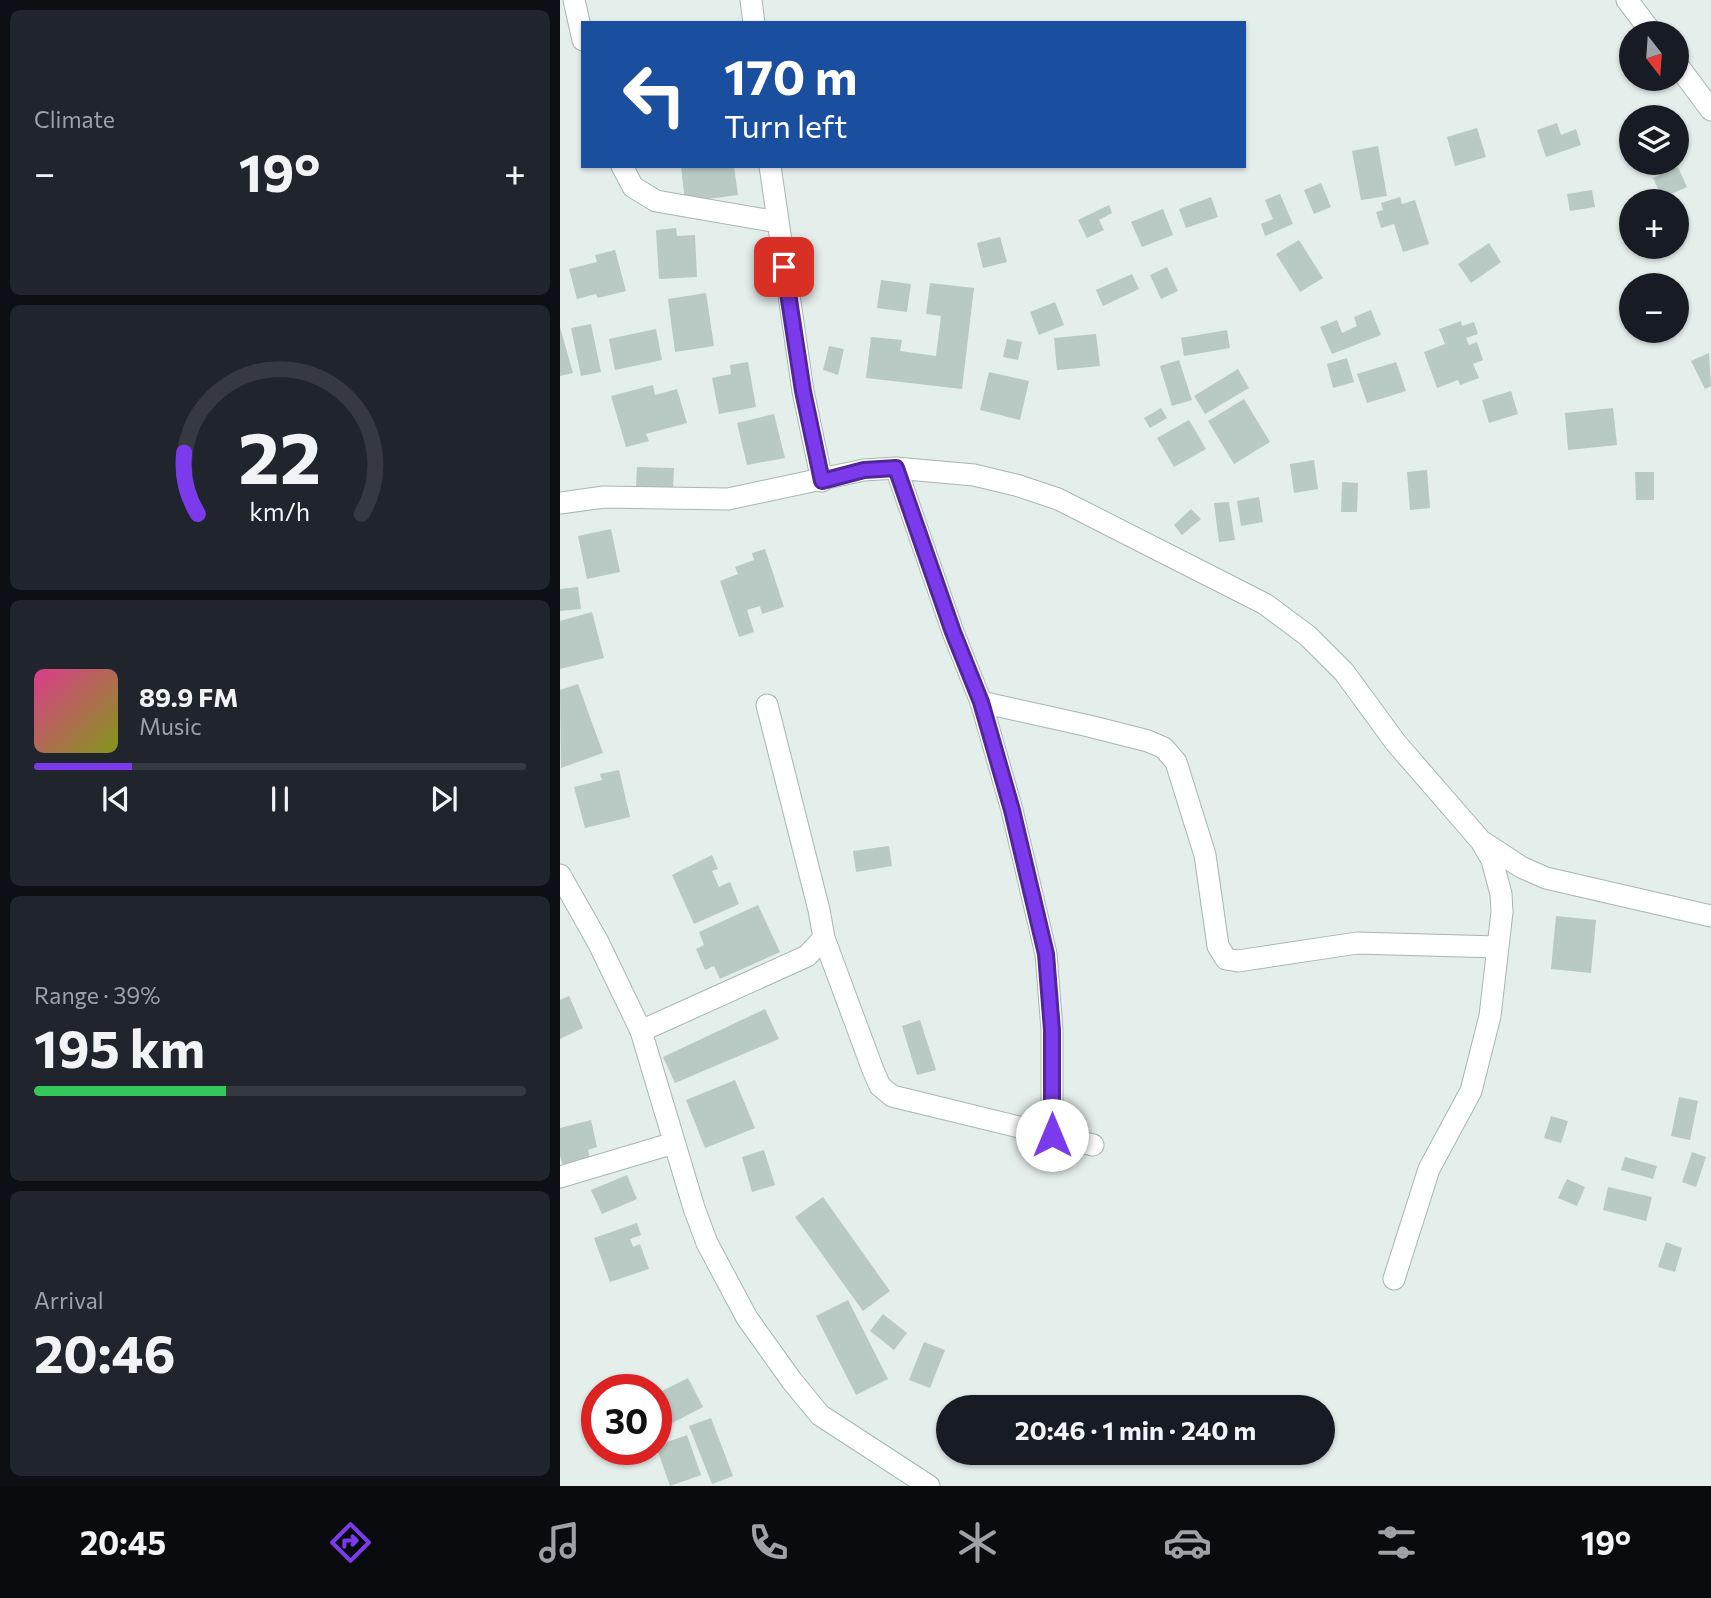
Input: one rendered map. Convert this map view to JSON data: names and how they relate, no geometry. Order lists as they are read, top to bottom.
{
  "north": "bottom",
  "page": {
    "tile": [
      "Climate",
      ["Range · 39%", "195 km"],
      ["Arrival", "20:46"]
    ],
    "map_buttons": ["+", "−"],
    "turn": ["170 m", "Turn left"],
    "heat": ["−", "19°", "+"],
    "song": ["89.9 FM", "Music"],
    "limit": "30",
    "trip": "20:46 · 1 min · 240 m",
    "tabs": ["20:45", "19°"],
    "gauge": ["22", "km/h"]
  }
}
